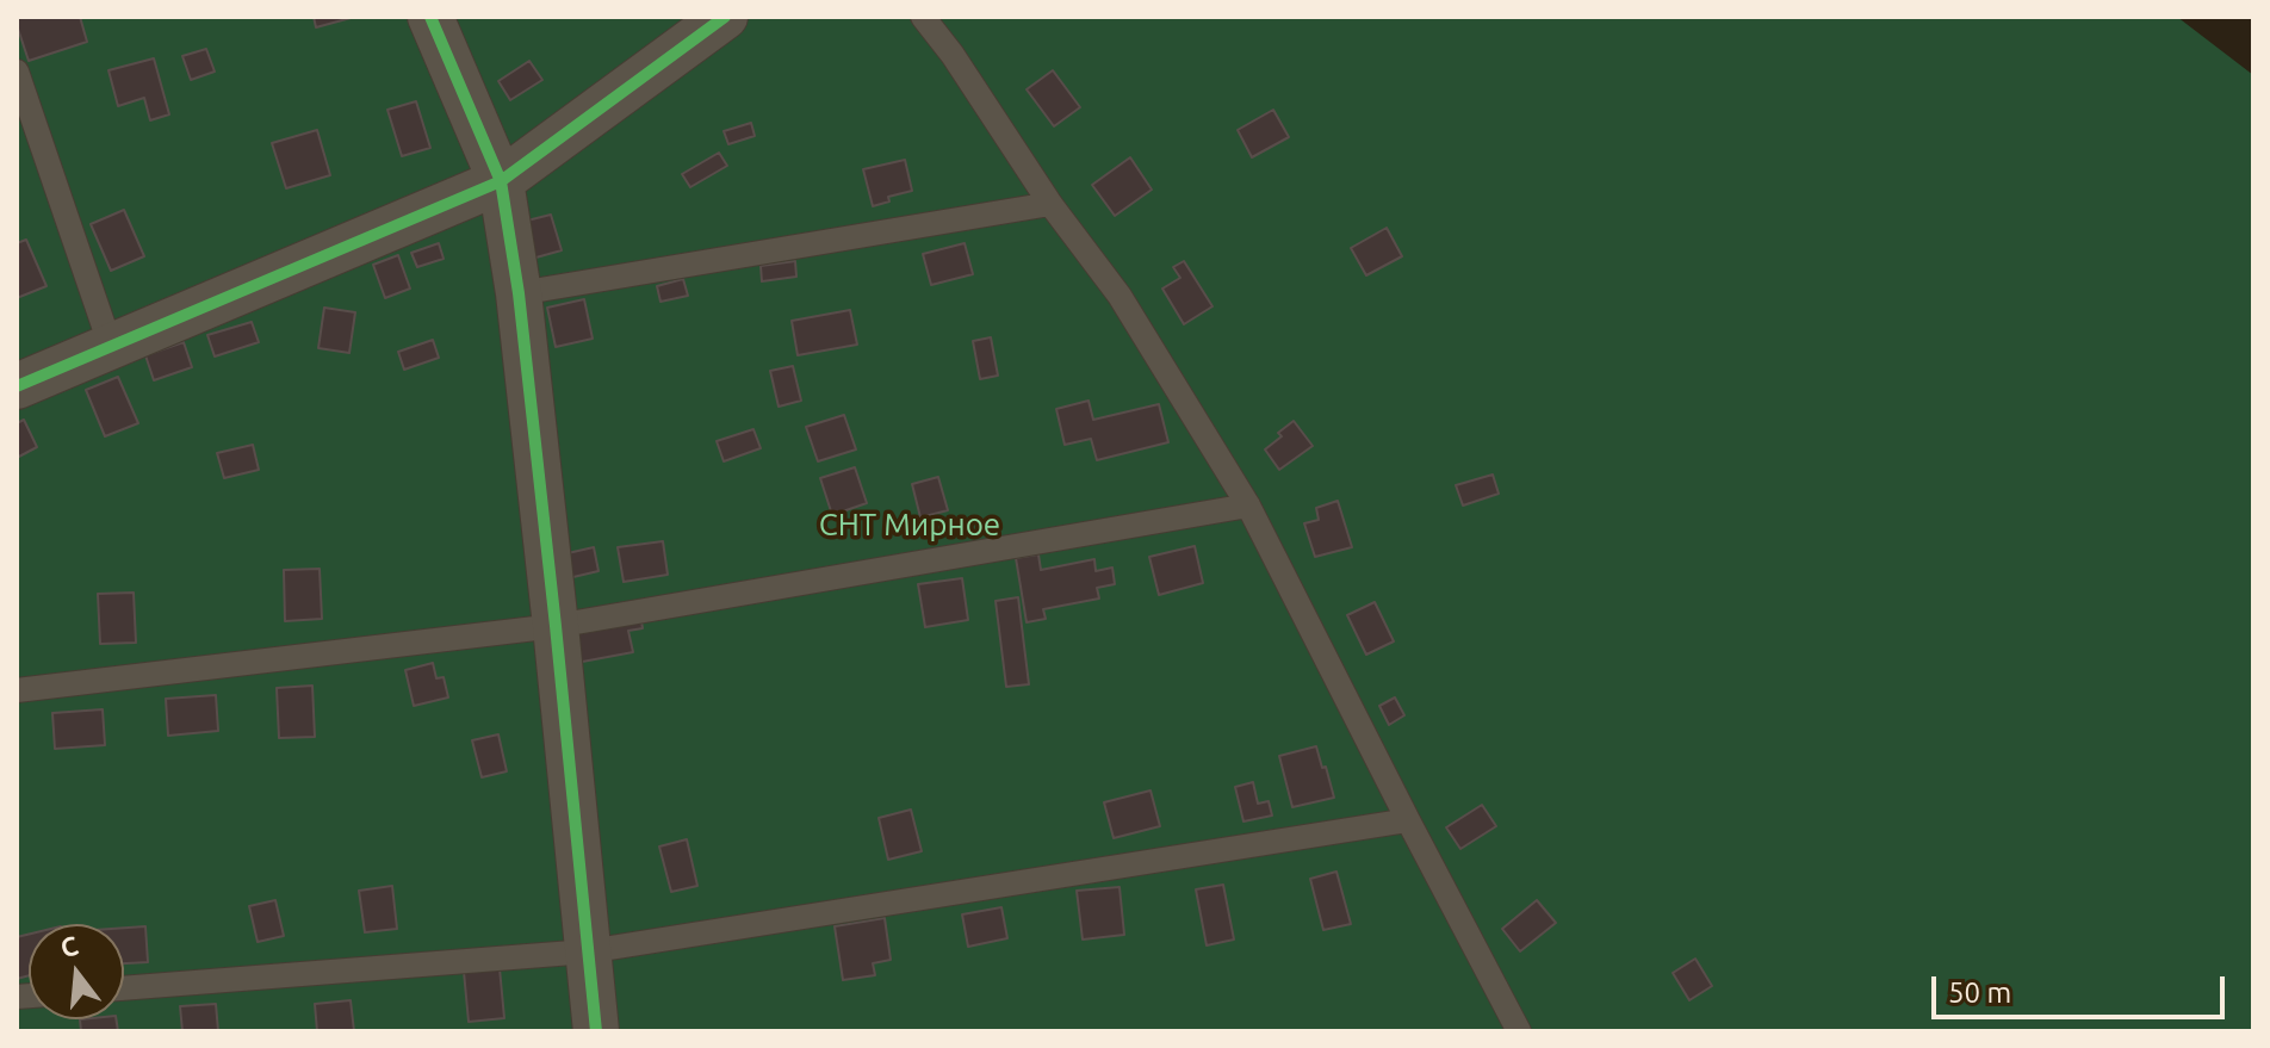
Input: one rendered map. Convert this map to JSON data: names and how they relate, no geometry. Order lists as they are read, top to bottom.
{
  "parks": ["СНТ Мирное"],
  "scale_bar": "50 m",
  "north": "top"
}
